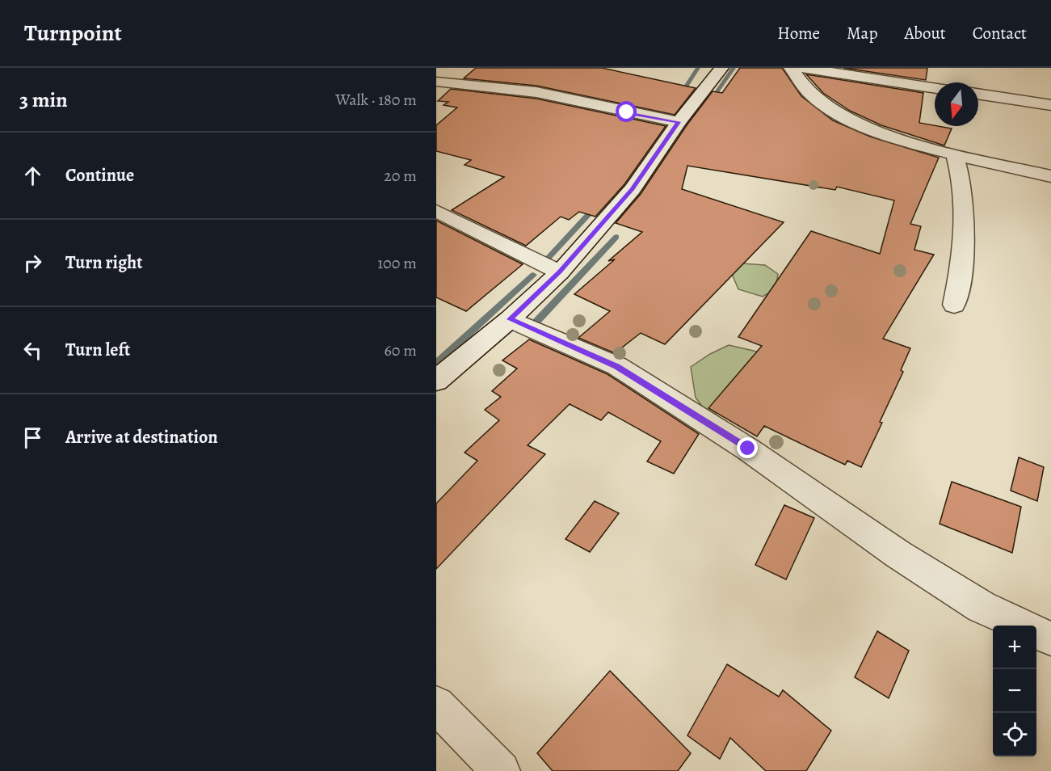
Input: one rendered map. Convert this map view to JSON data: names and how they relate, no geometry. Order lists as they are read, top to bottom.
{
  "north": "bottom",
  "page": {
    "header": "Turnpoint",
    "nav": [
      "Home",
      "Map",
      "About",
      "Contact"
    ],
    "heading": ["3 min", "Walk · 180 m"],
    "list": [
      ["Continue", "20 m"],
      ["Turn right", "100 m"],
      ["Turn left", "60 m"],
      "Arrive at destination"
    ],
    "map_buttons": ["+", "−"]
  }
}
